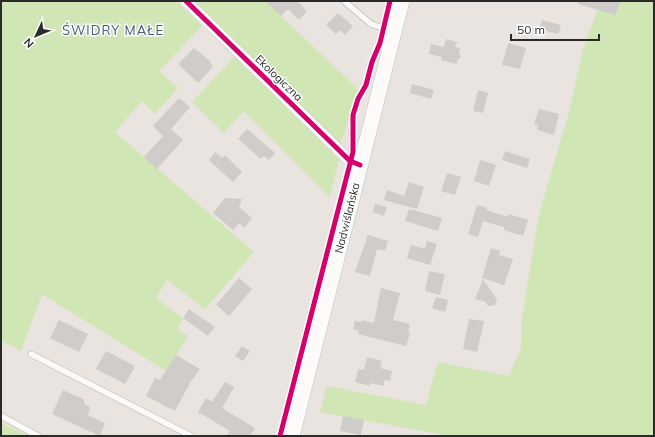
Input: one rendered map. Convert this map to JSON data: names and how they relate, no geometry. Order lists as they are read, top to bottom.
{
  "streets": {
    "main road": ["Nadwiślańska"],
    "street": ["Ekologiczna"]
  },
  "crossings": [
    ["Ekologiczna", "Nadwiślańska"]
  ],
  "districts": ["ŚWIDRY MAŁE"],
  "scale_bar": "50 m",
  "north": "bottom left"
}
